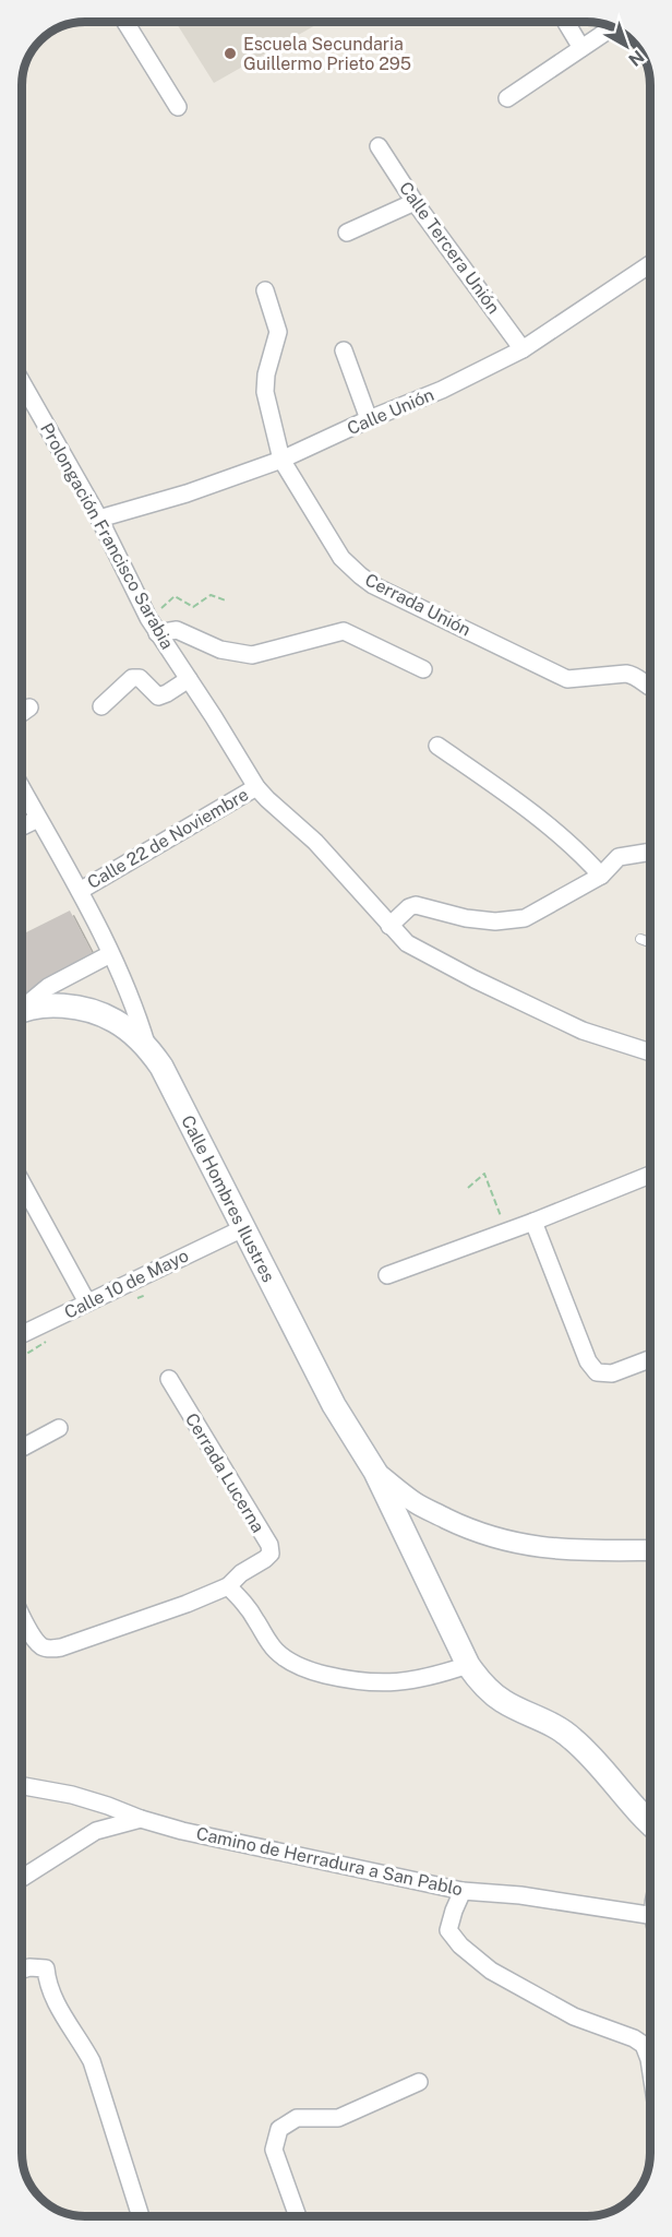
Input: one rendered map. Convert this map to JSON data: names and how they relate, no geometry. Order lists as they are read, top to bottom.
{
  "streets": {
    "main road": ["Calle Hombres Ilustres"],
    "street": [
      "Calle Tercera Unión",
      "Calle Unión",
      "Prolongación Francisco Sarabia",
      "Cerrada Unión",
      "Calle 22 de Noviembre",
      "Calle 10 de Mayo",
      "Cerrada Lucerna",
      "Camino de Herradura a San Pablo"
    ]
  },
  "crossings": [
    ["Calle Tercera Unión", "Calle Unión"],
    ["Calle Unión", "Prolongación Francisco Sarabia"],
    ["Calle Unión", "Cerrada Unión"],
    ["Prolongación Francisco Sarabia", "Calle 22 de Noviembre"],
    ["Calle Hombres Ilustres", "Calle 10 de Mayo"]
  ],
  "places": ["Escuela Secundaria Guillermo Prieto 295"],
  "north": "bottom right"
}
